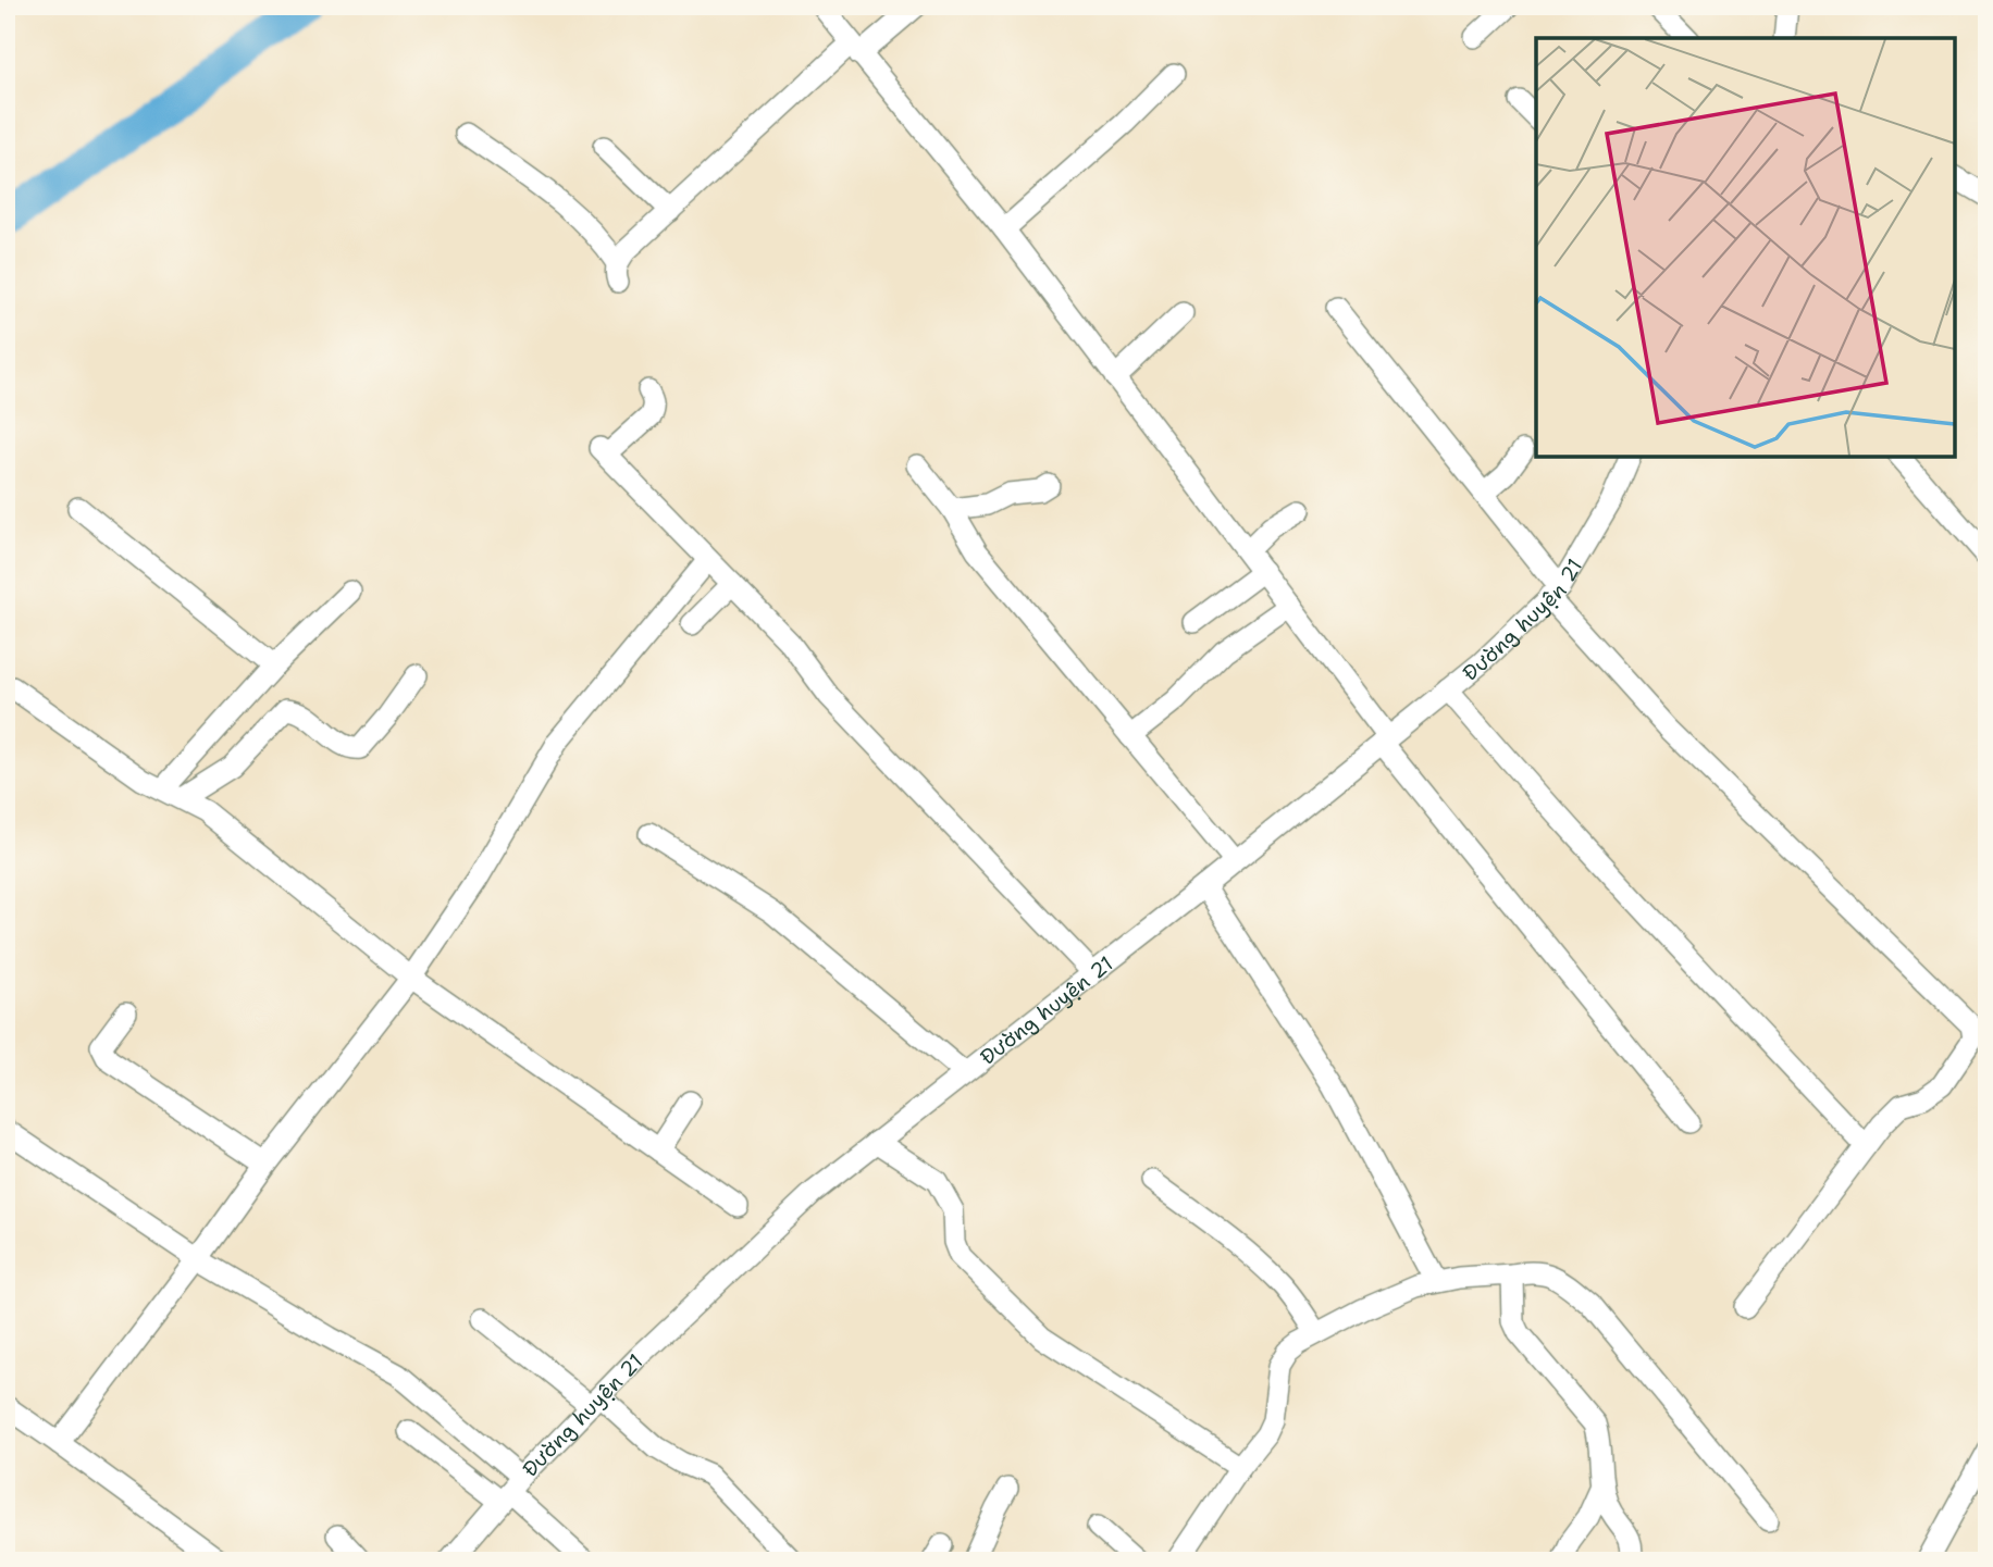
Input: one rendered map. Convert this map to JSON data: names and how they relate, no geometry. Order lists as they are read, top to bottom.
{
  "streets": {
    "street": ["Đường huyện 21"]
  }
}
